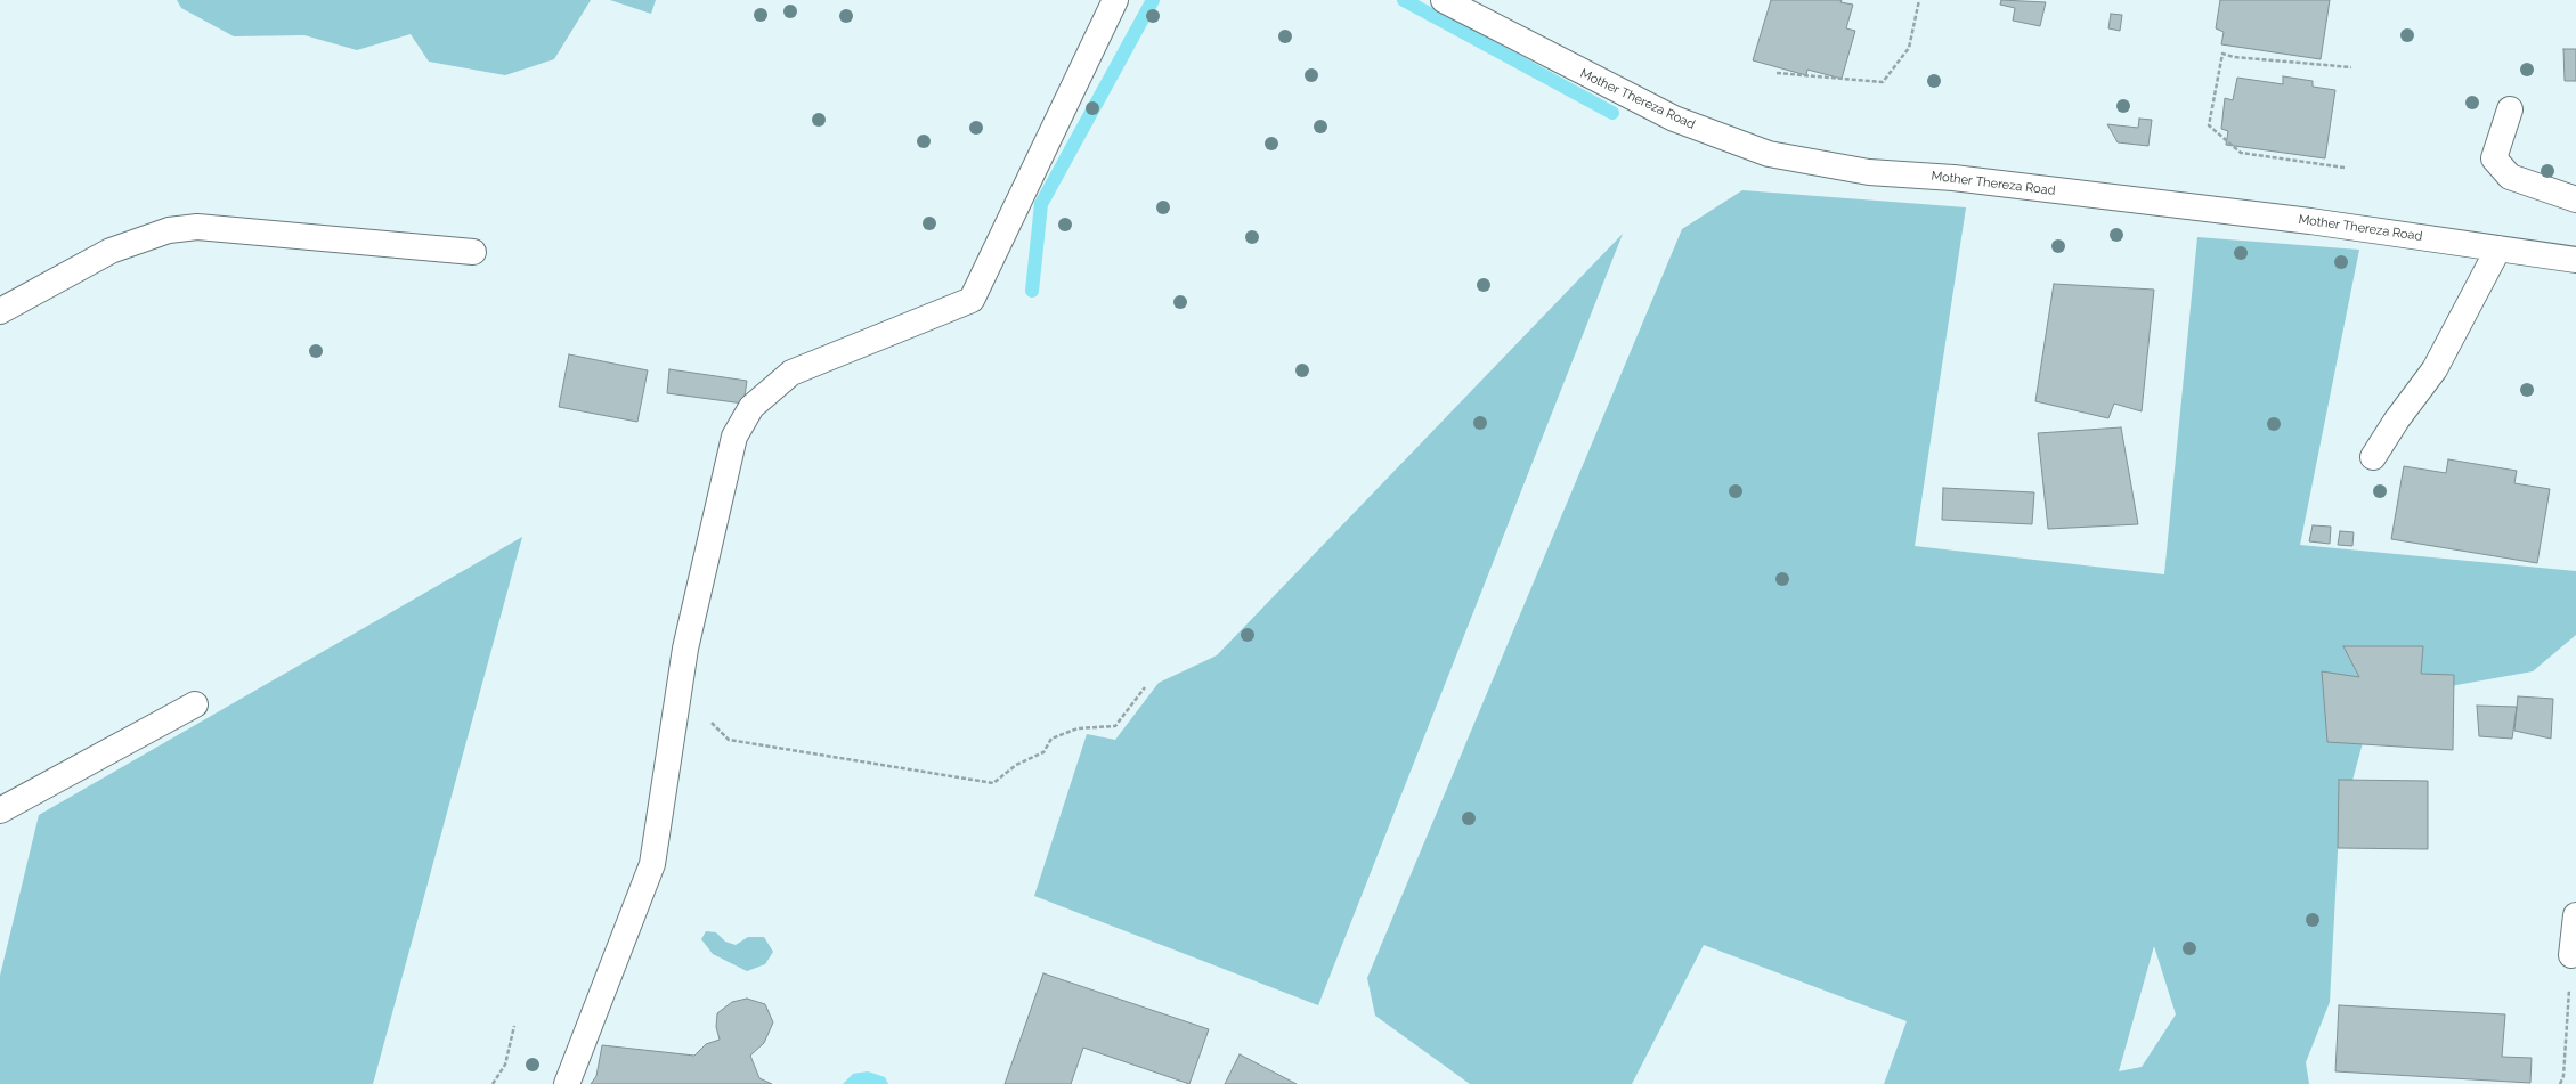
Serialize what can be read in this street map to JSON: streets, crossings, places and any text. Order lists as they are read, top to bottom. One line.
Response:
{"streets":{"street":["Mother Thereza Road"]}}
